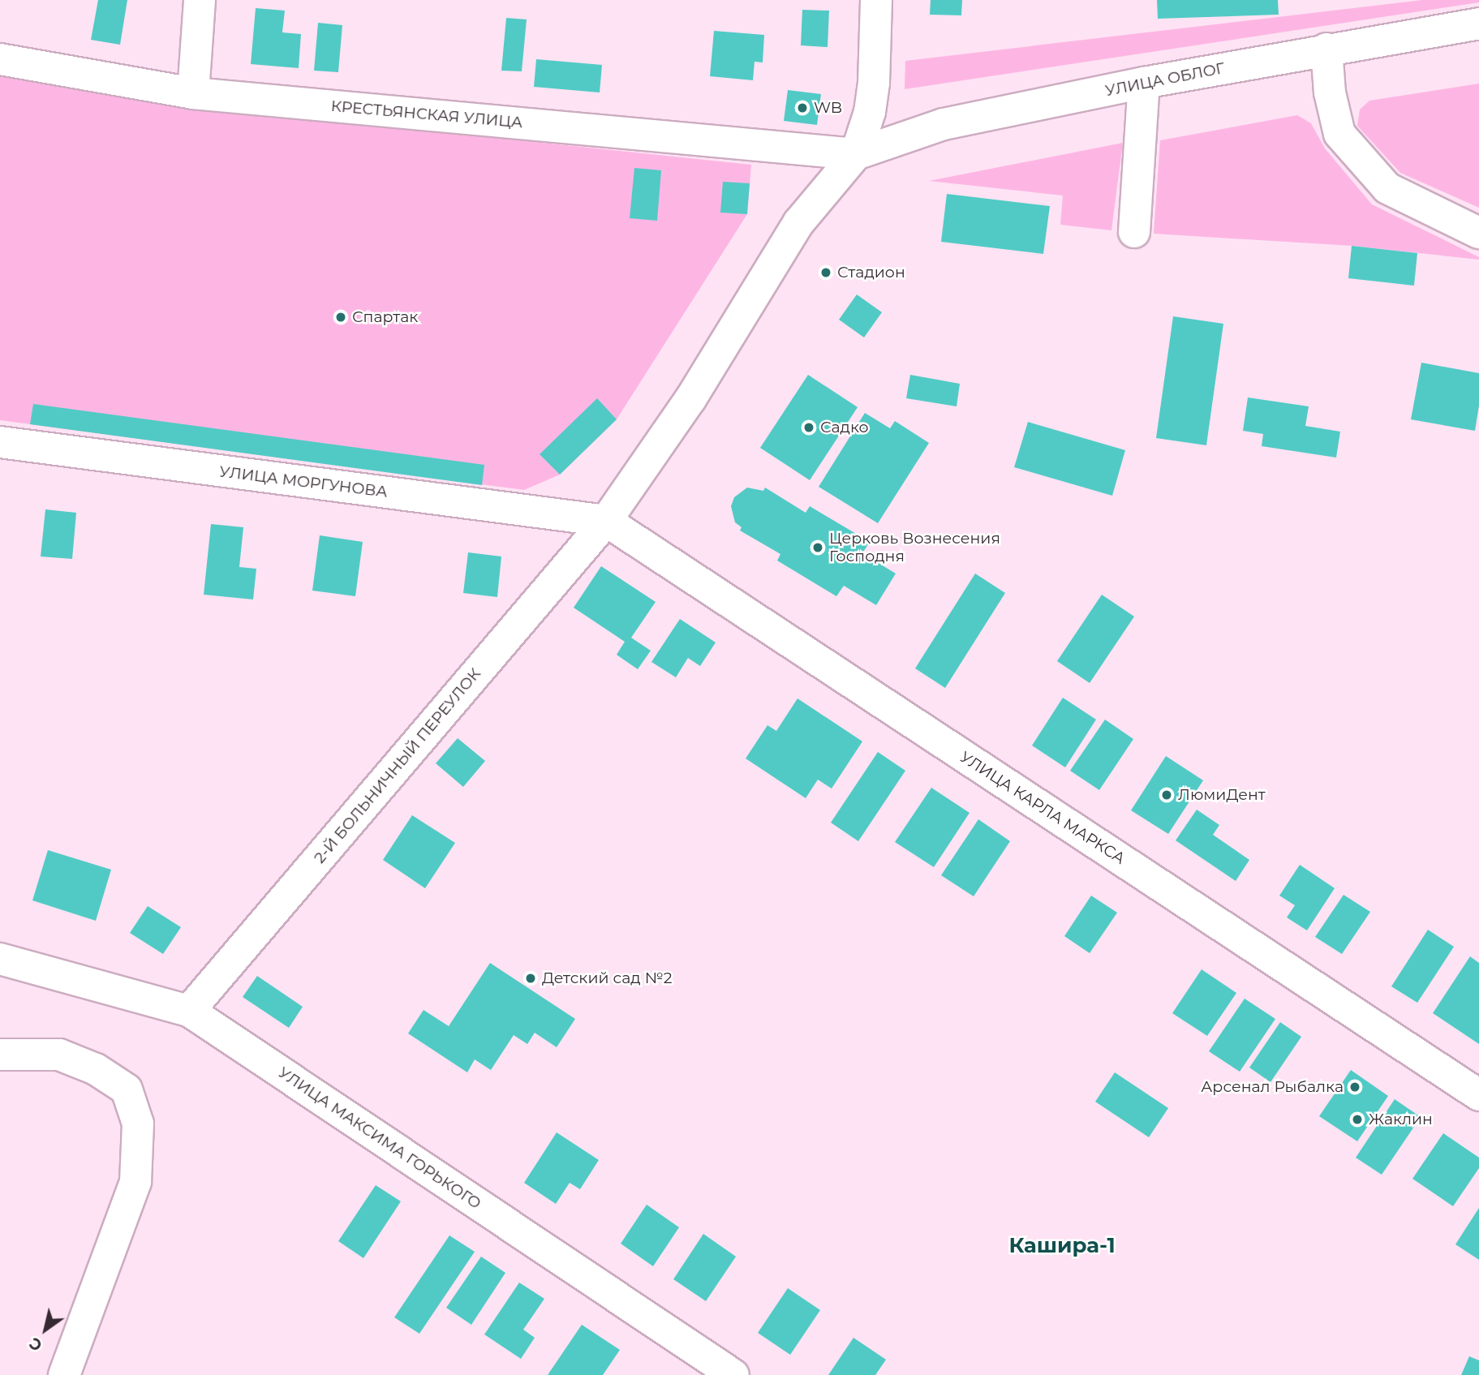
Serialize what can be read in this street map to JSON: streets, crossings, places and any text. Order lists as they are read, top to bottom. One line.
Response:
{"streets":{"street":["УЛИЦА ОБЛОГ","КРЕСТЬЯНСКАЯ УЛИЦА","УЛИЦА МОРГУНОВА","2-Й БОЛЬНИЧНЫЙ ПЕРЕУЛОК","УЛИЦА КАРЛА МАРКСА","УЛИЦА МАКСИМА ГОРЬКОГО"]},"crossings":[["УЛИЦА ОБЛОГ","КРЕСТЬЯНСКАЯ УЛИЦА"],["УЛИЦА ОБЛОГ","2-Й БОЛЬНИЧНЫЙ ПЕРЕУЛОК"],["КРЕСТЬЯНСКАЯ УЛИЦА","2-Й БОЛЬНИЧНЫЙ ПЕРЕУЛОК"],["УЛИЦА МОРГУНОВА","2-Й БОЛЬНИЧНЫЙ ПЕРЕУЛОК"],["УЛИЦА МОРГУНОВА","УЛИЦА КАРЛА МАРКСА"],["2-Й БОЛЬНИЧНЫЙ ПЕРЕУЛОК","УЛИЦА КАРЛА МАРКСА"],["2-Й БОЛЬНИЧНЫЙ ПЕРЕУЛОК","УЛИЦА МАКСИМА ГОРЬКОГО"]],"districts":["Кашира-1"],"places":["WB","Стадион","Спартак","Садко","Церковь Вознесения Господня","ЛюмиДент","Детский сад №2","Арсенал Рыбалка","Жаклин"],"north":"bottom left"}
